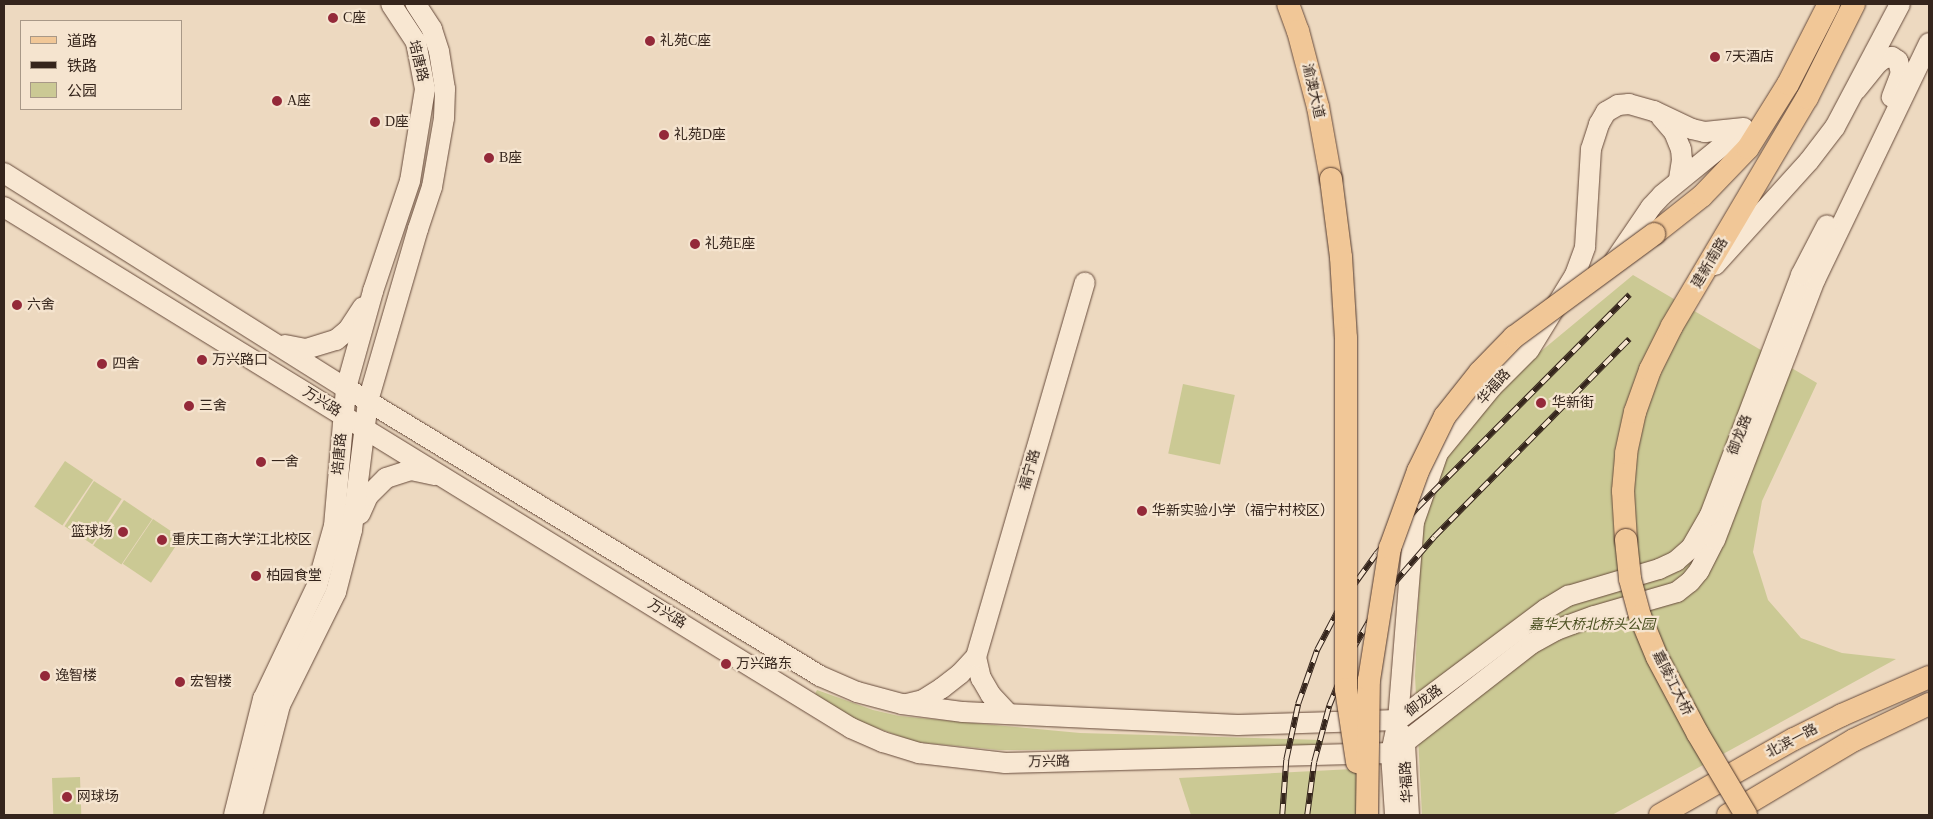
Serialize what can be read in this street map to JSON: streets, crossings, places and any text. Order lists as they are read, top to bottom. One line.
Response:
{"streets":{"main road":["培唐路","渝澳大道","建新南路","华福路","万兴路","御龙路","福宁路","嘉陵江大桥","北滨一路"]},"crossings":[["培唐路","万兴路"],["建新南路","嘉陵江大桥"],["华福路","万兴路"],["华福路","御龙路"],["万兴路","御龙路"]],"parks":["嘉华大桥北桥头公园"],"places":["C座","礼苑C座","7天酒店","A座","D座","礼苑D座","B座","礼苑E座","六舍","万兴路口","四舍","华新街","三舍","一舍","华新实验小学（福宁村校区）","篮球场","重庆工商大学江北校区","柏园食堂","万兴路东","逸智楼","宏智楼","网球场"],"legend":["道路","铁路","公园"]}
